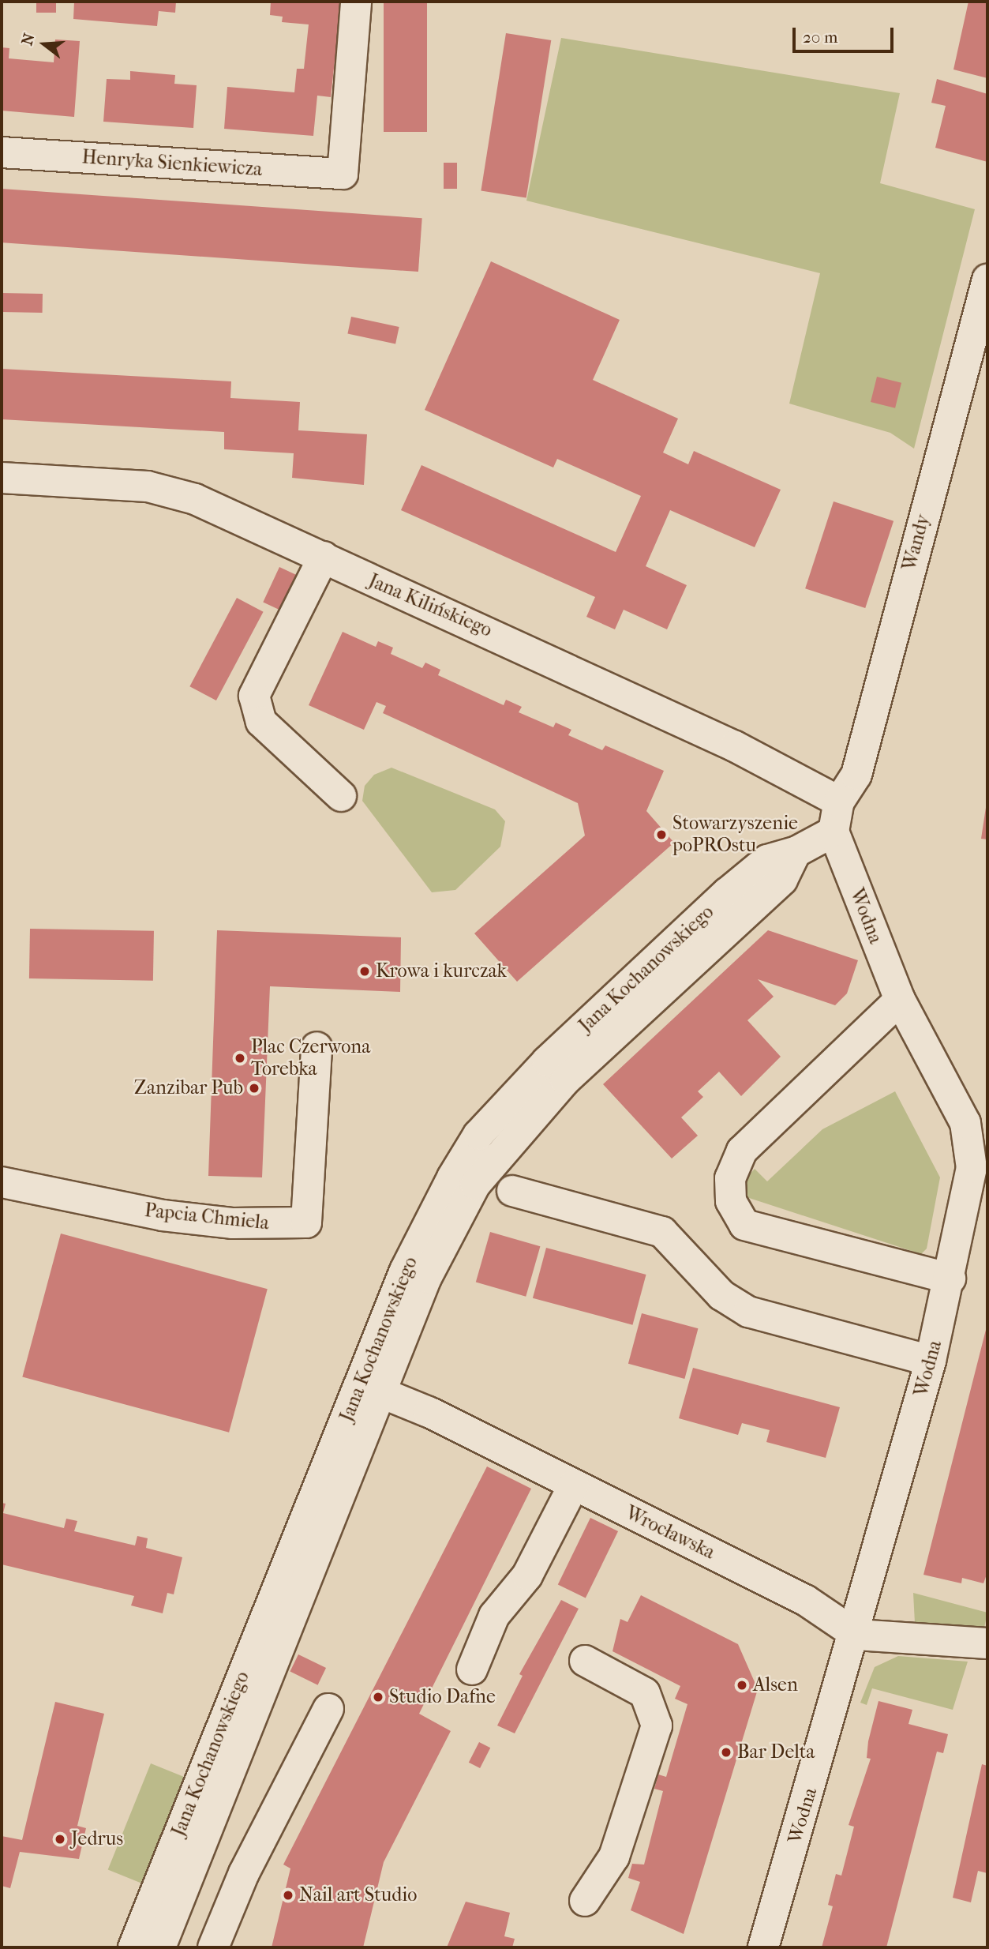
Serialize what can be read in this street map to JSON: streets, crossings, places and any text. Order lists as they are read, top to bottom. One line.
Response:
{"streets":{"street":["Henryka Sienkiewicza","Wandy","Jana Kilińskiego","Wodna","Jana Kochanowskiego","Papcia Chmiela","Wrocławska"]},"crossings":[["Wandy","Jana Kilińskiego"],["Wodna","Jana Kochanowskiego"],["Wodna","Wrocławska"],["Jana Kochanowskiego","Wrocławska"]],"places":["Stowarzyszenie poPROstu","Krowa i kurczak","Plac Czerwona Torebka","Zanzibar Pub","Alsen","Studio Dafne","Bar Delta","Jedrus","Nail art Studio"],"scale_bar":"20 m","north":"left"}
